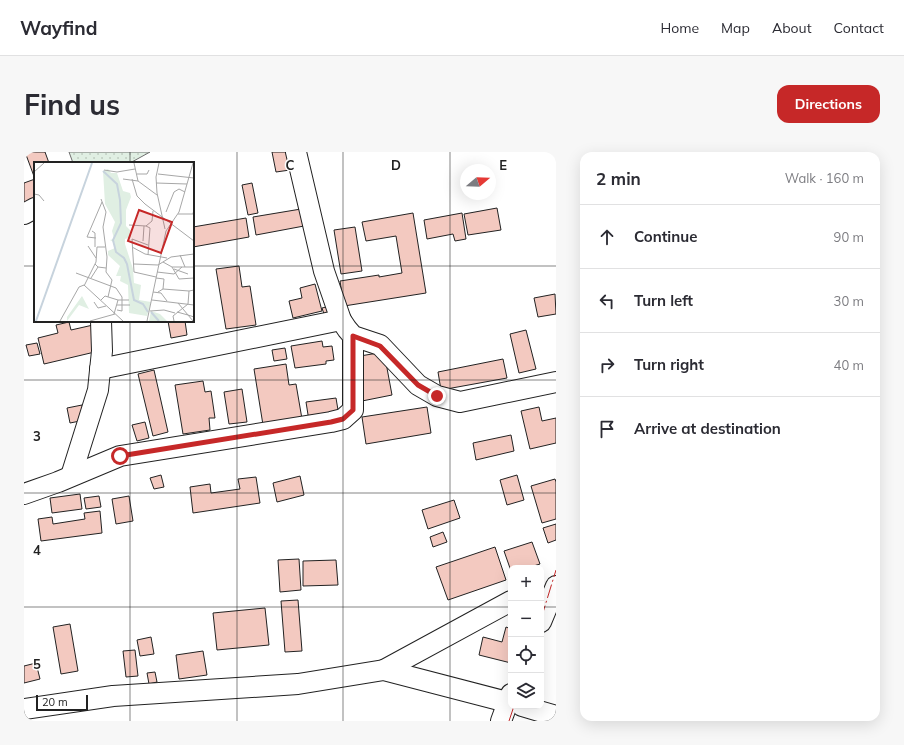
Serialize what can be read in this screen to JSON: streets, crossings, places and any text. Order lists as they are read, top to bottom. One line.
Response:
{"scale_bar":"20 m","north":"right","page":{"header":"Wayfind","nav":["Home","Map","About","Contact"],"buttons":"Directions","title":"Find us","heading":["2 min","Walk · 160 m"],"list":[["Continue","90 m"],["Turn left","30 m"],["Turn right","40 m"],"Arrive at destination"],"map_buttons":["+","−"],"scale":"20 m"},"grid":{"columns":["C","D","E"],"rows":["3","4","5"]}}
